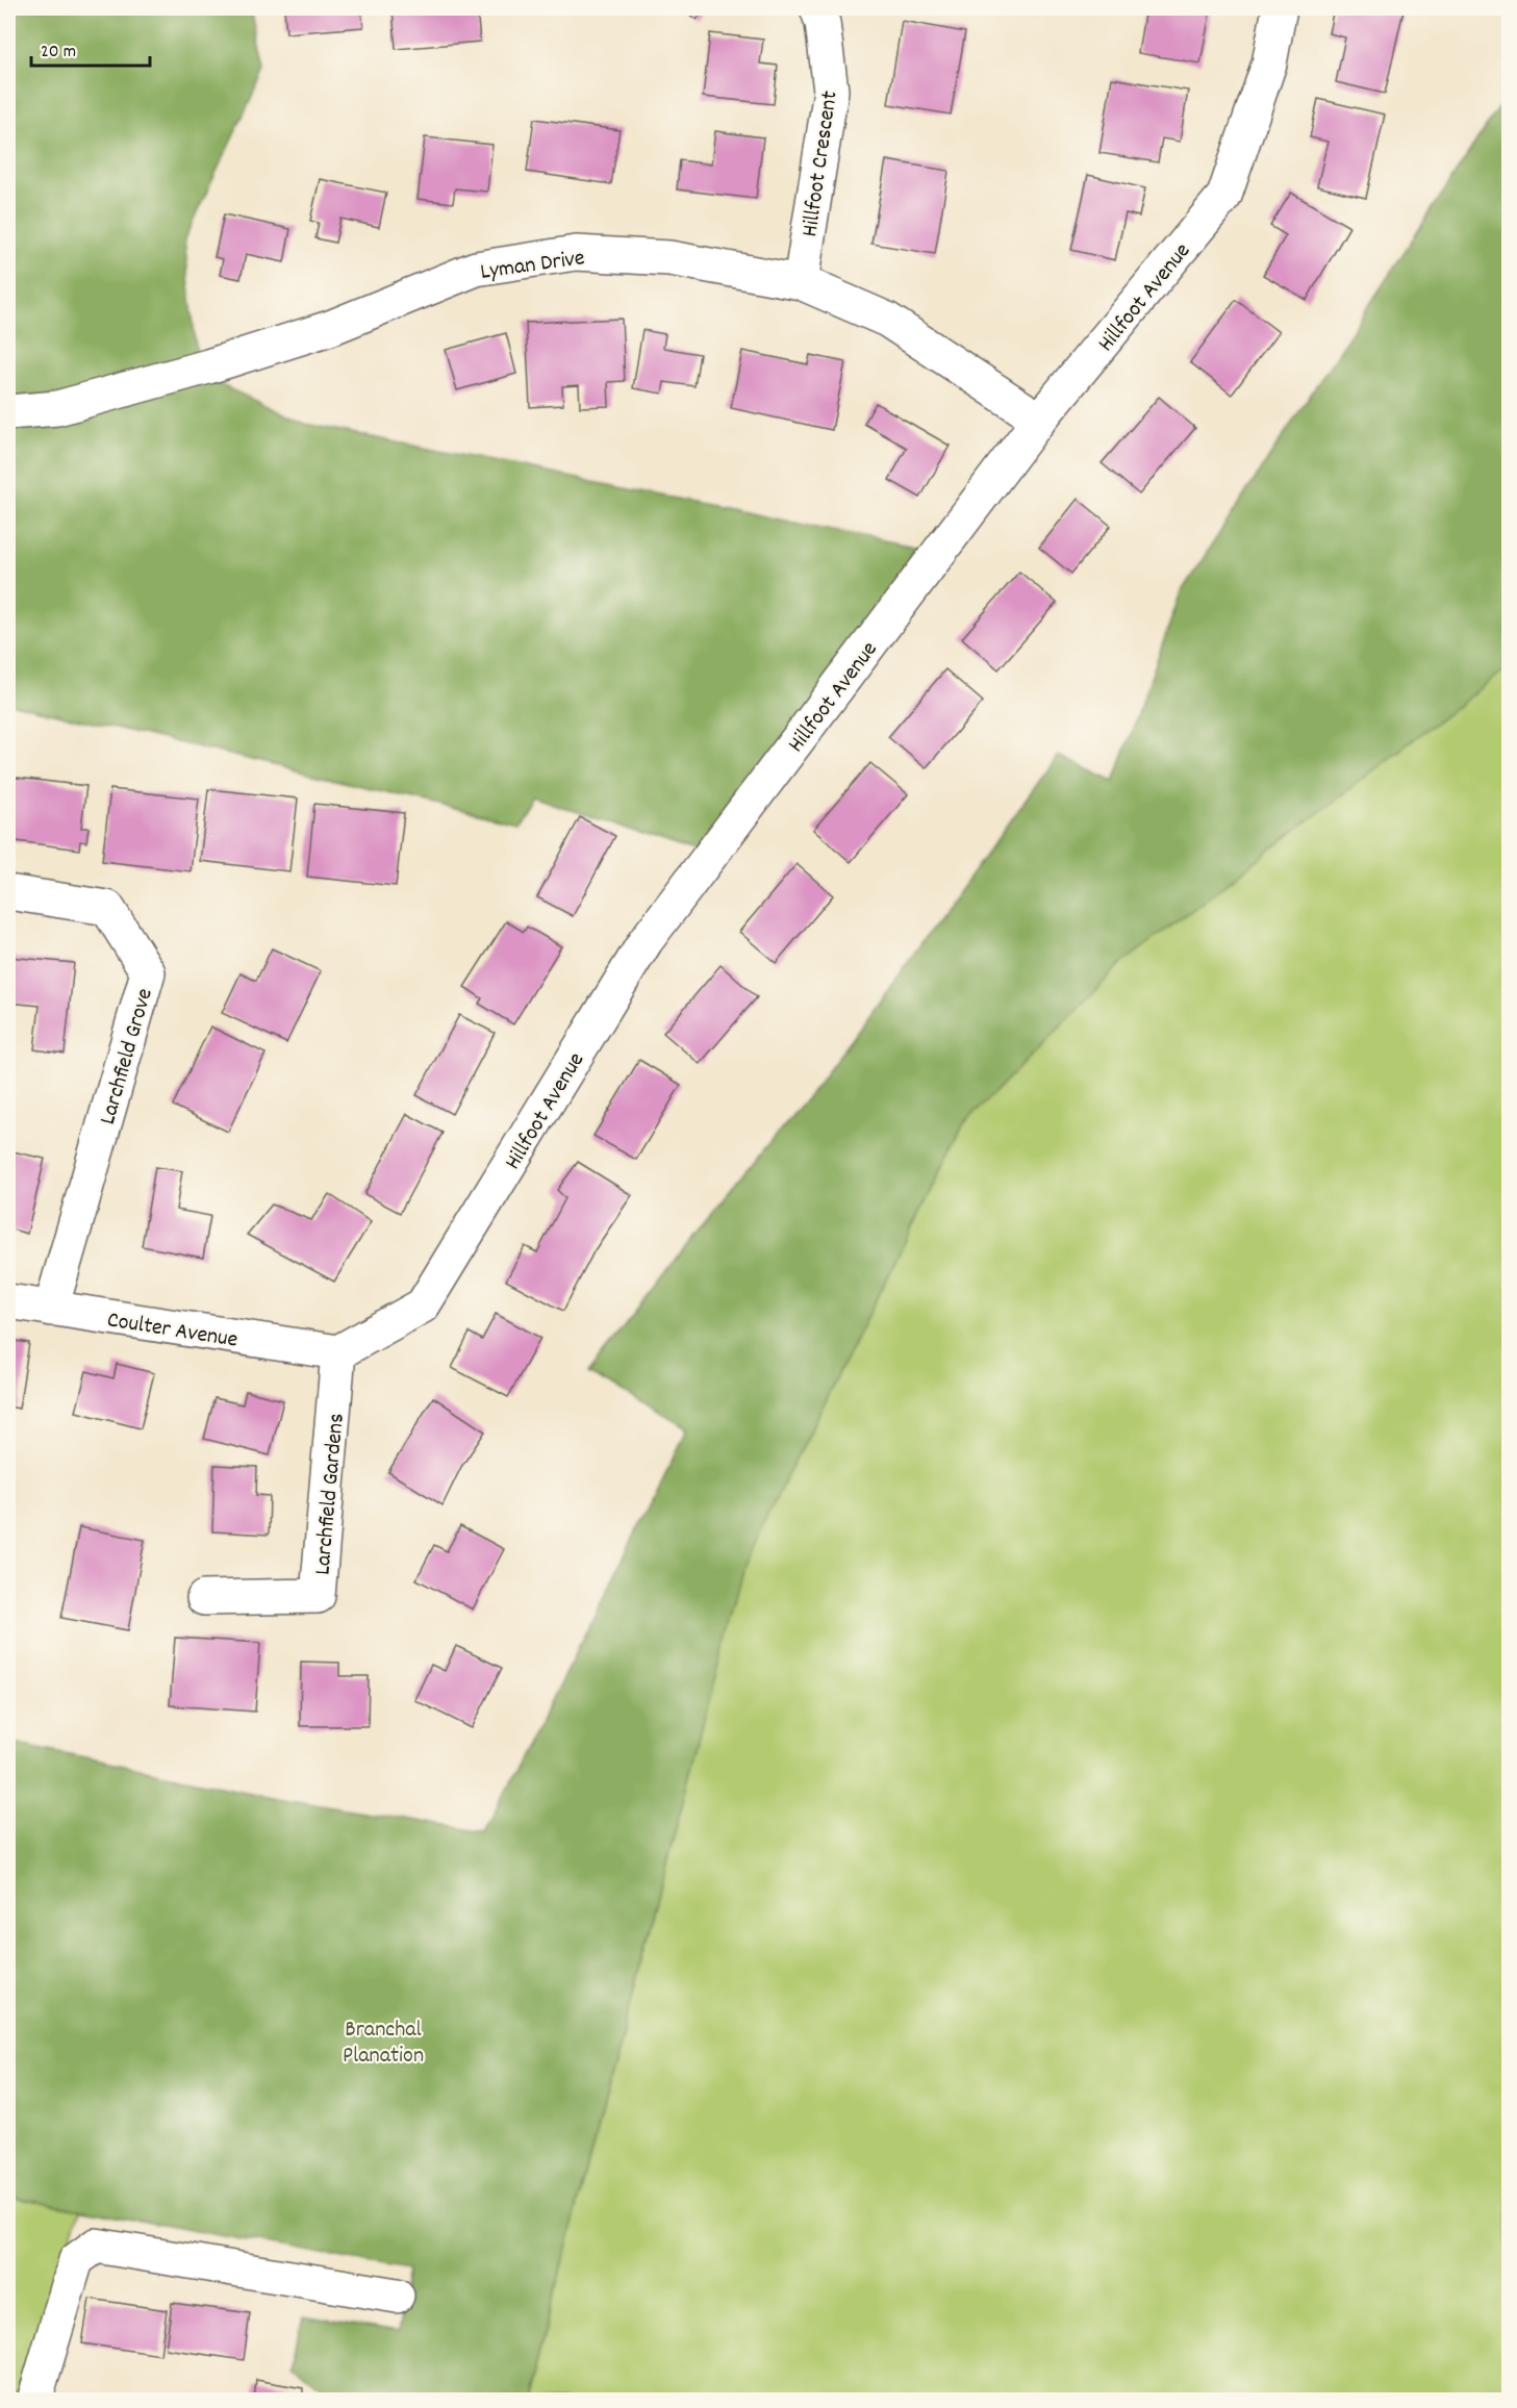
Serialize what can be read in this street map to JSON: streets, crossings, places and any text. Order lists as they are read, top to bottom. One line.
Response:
{"streets":{"street":["Hillfoot Crescent","Lyman Drive","Hillfoot Avenue","Larchfield Grove","Coulter Avenue","Larchfield Gardens"]},"crossings":[["Hillfoot Crescent","Lyman Drive"],["Lyman Drive","Hillfoot Avenue"],["Hillfoot Avenue","Coulter Avenue"],["Hillfoot Avenue","Larchfield Gardens"],["Larchfield Grove","Coulter Avenue"],["Coulter Avenue","Larchfield Gardens"]],"parks":["Branchal Planation"],"scale_bar":"20 m"}
